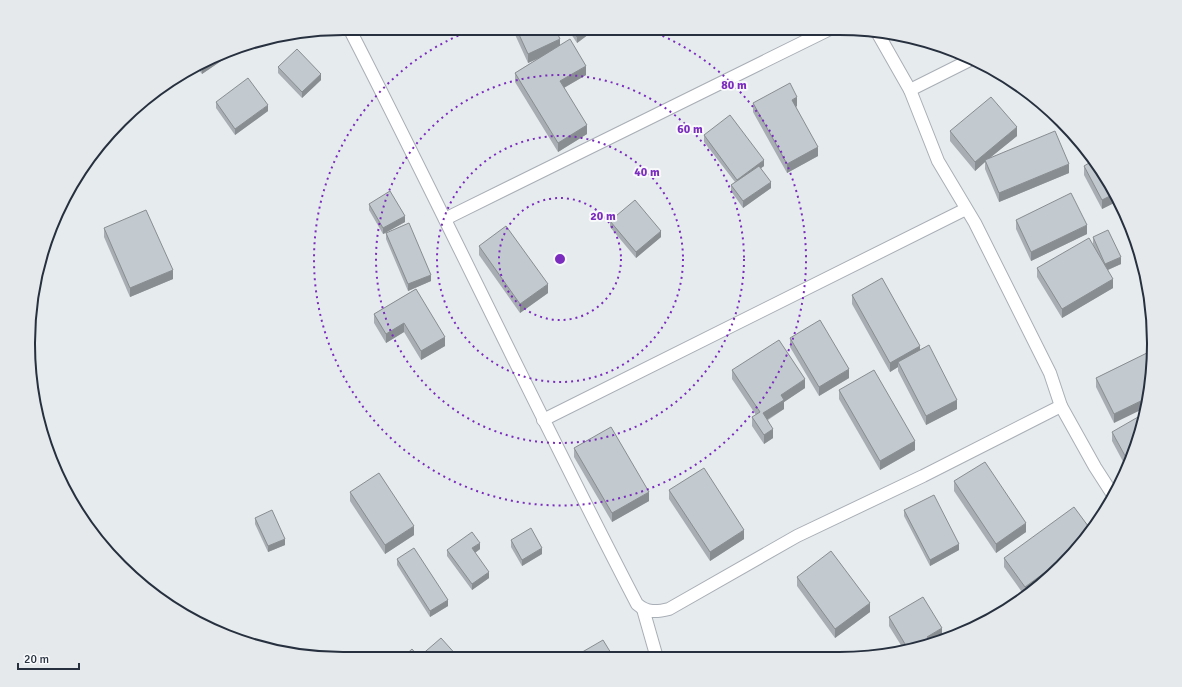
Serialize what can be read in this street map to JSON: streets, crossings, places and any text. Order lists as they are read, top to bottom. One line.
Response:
{"scale_bar":"20 m","rings":["80 m","60 m","40 m","20 m"]}
